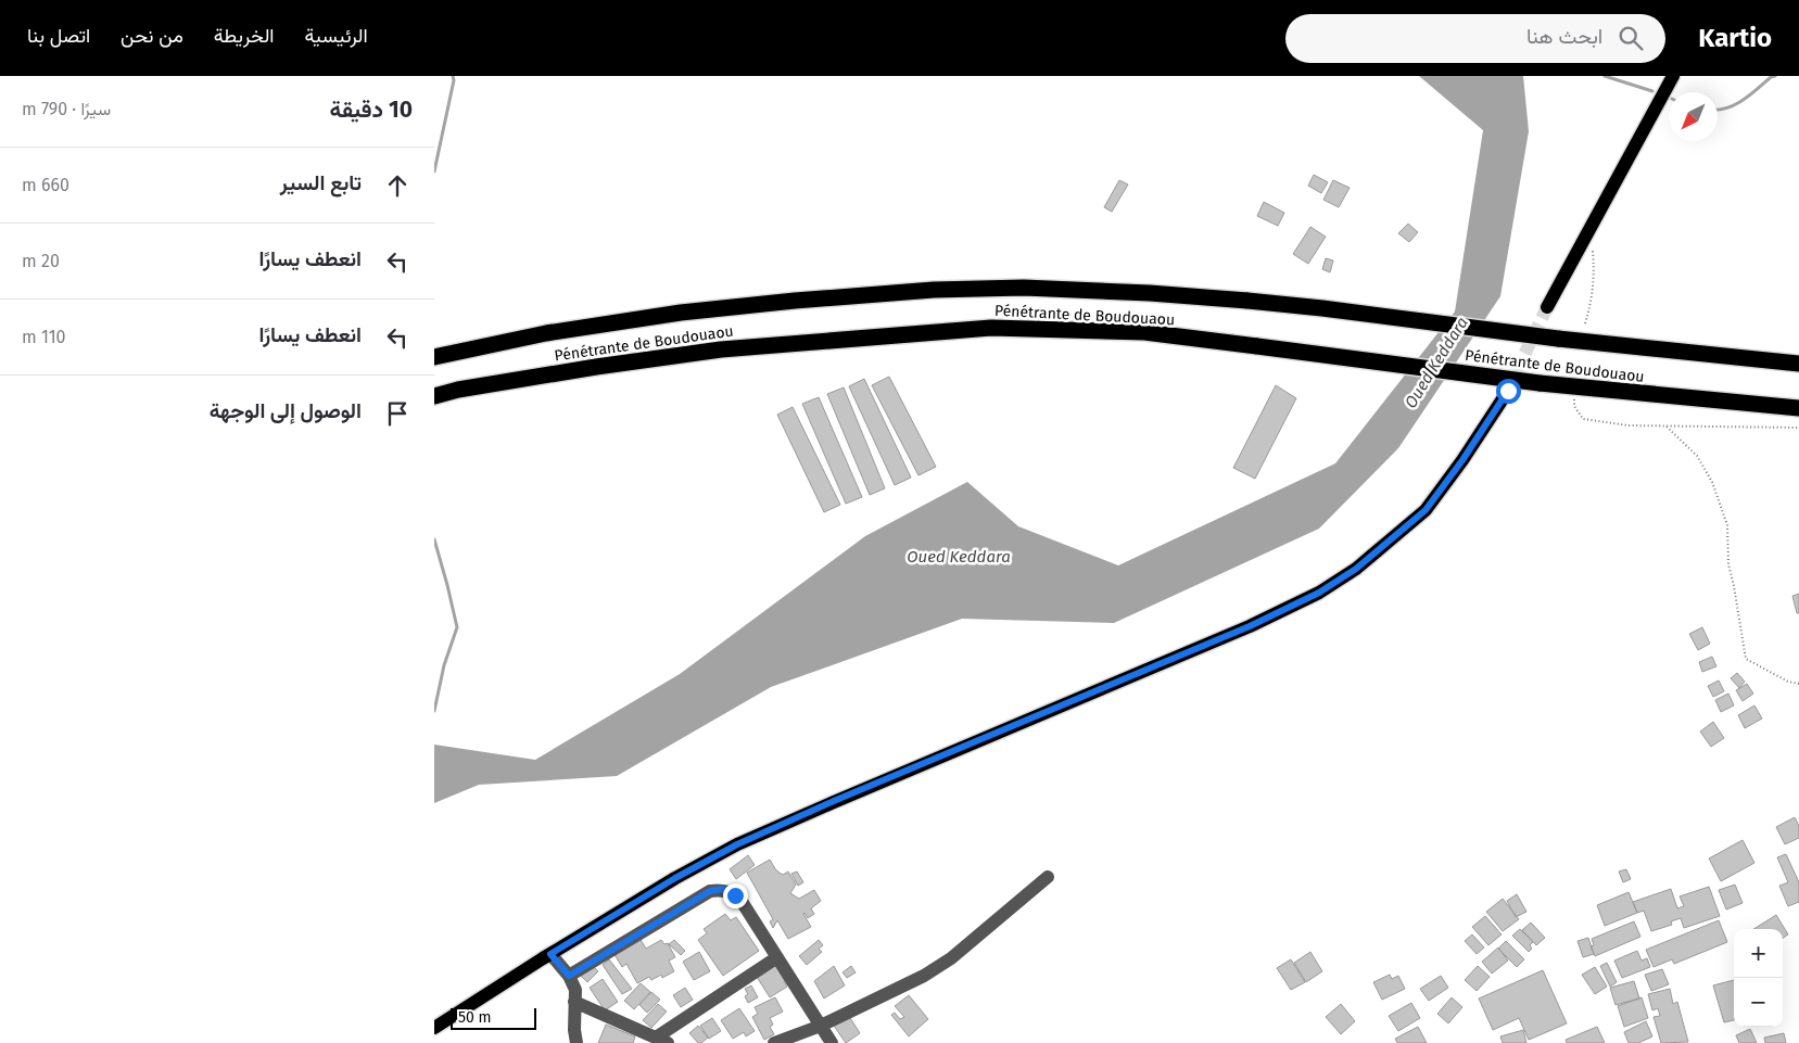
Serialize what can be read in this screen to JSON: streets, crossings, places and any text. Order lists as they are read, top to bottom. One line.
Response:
{"streets":{"highway":["Pénétrante de Boudouaou"]},"water":["Oued Keddara"],"scale_bar":"50 m","north":"bottom left","page":{"header":"Kartio","search":"ابحث هنا","nav":["الرئيسية","الخريطة","من نحن","اتصل بنا"],"heading":["10 دقيقة","سيرًا · 790 m"],"list":[["تابع السير","660 m"],["انعطف يسارًا","20 m"],["انعطف يسارًا","110 m"],"الوصول إلى الوجهة"],"map_buttons":["+","−"],"scale":"50 m"}}
